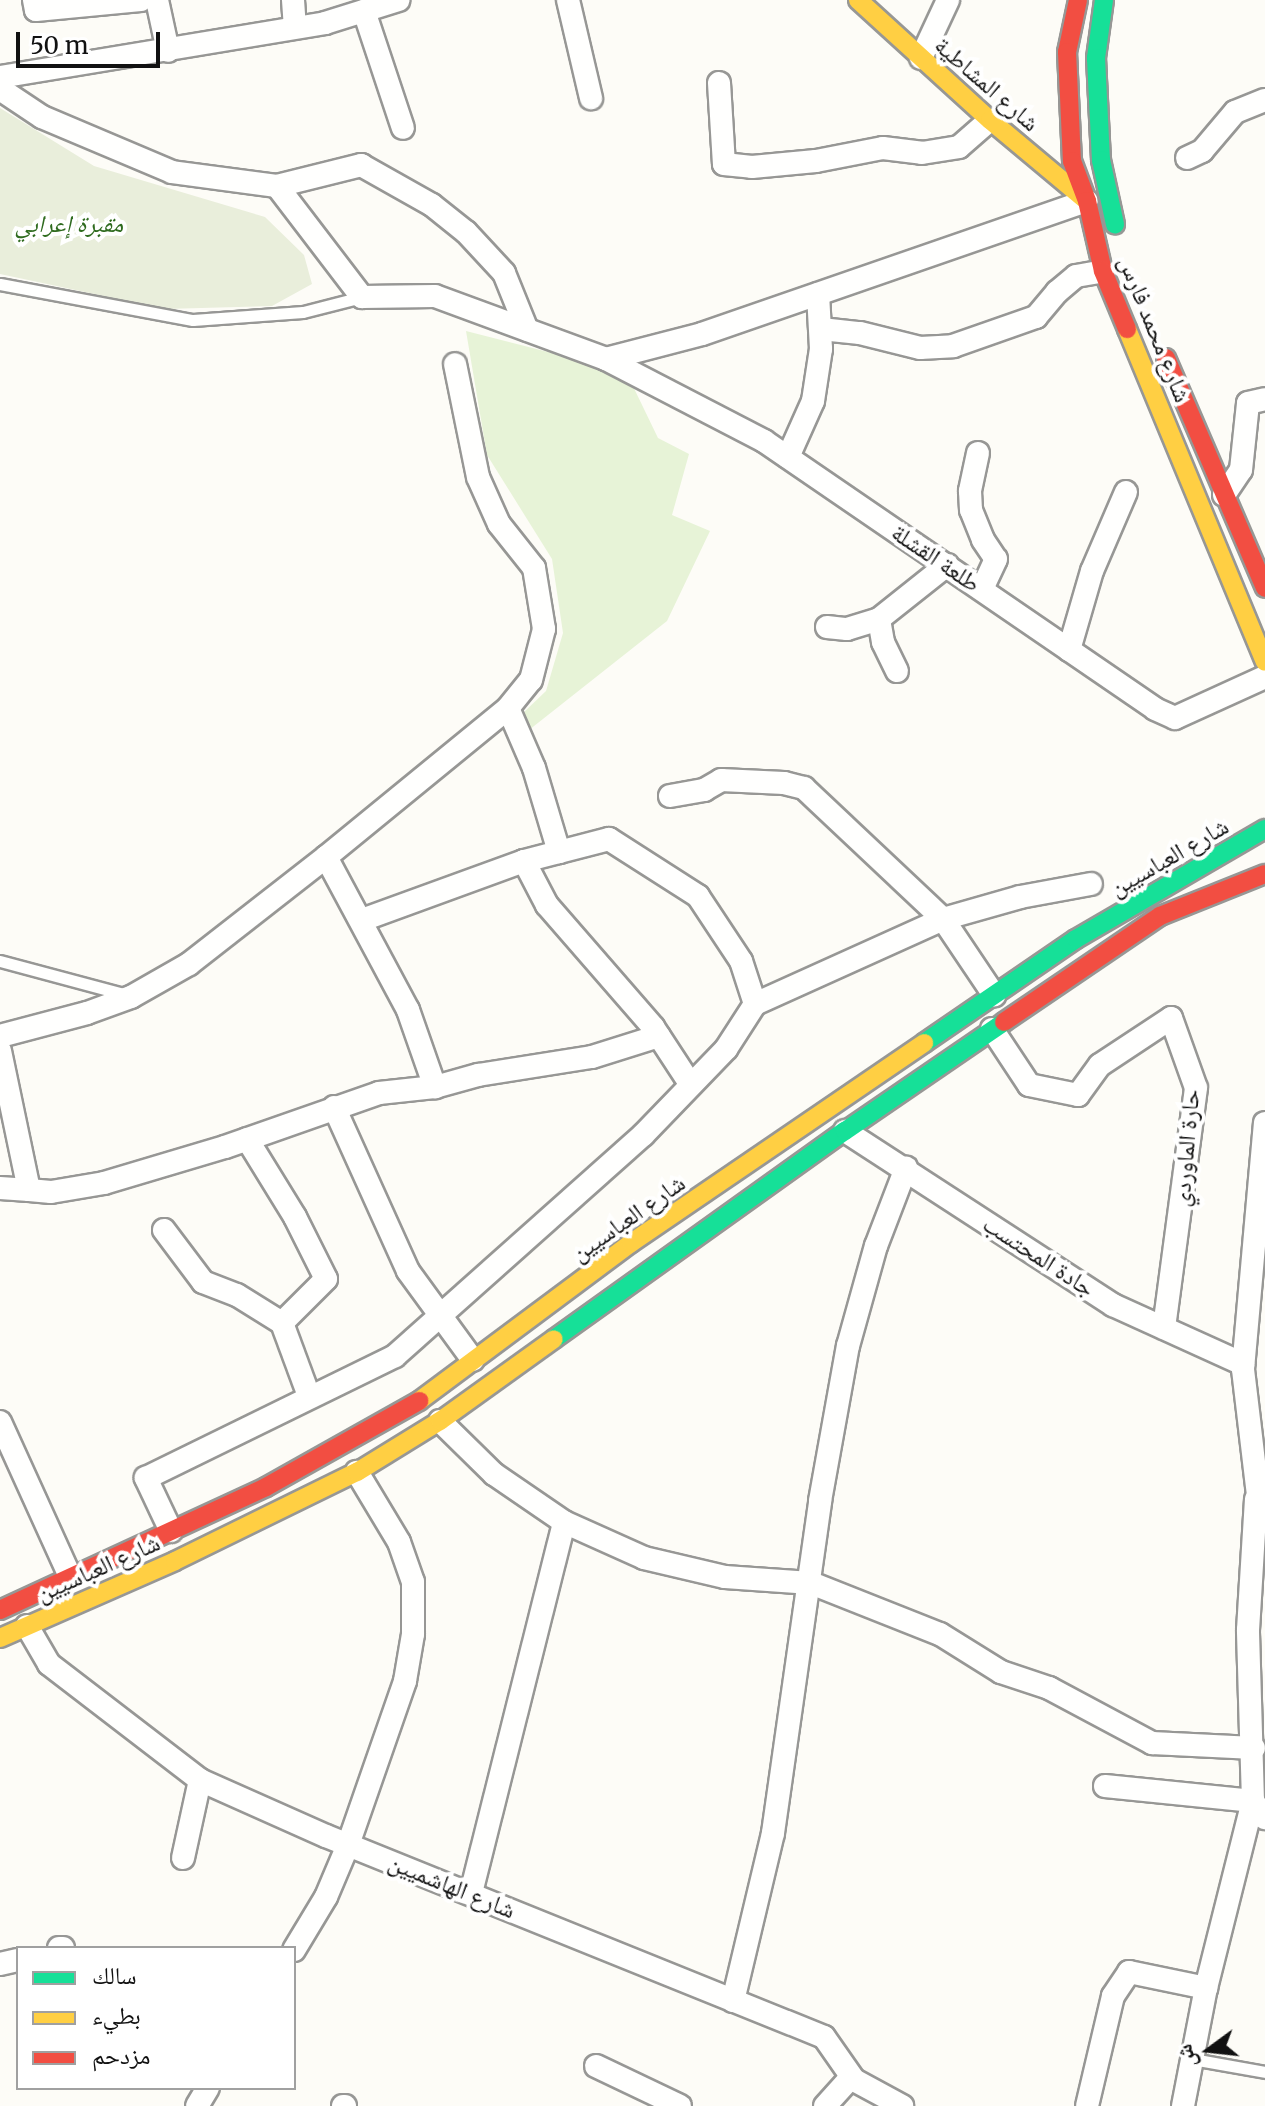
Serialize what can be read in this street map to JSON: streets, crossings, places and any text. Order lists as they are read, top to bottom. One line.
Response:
{"streets":{"main road":["شارع المشاطية","شارع محمد فارس","شارع العباسيين"],"street":["طلعة القشلة","حارة الماوردي","جادة المحتسب","شارع الهاشميين"]},"crossings":[["شارع المشاطية","شارع محمد فارس"],["شارع العباسيين","حارة الماوردي"],["شارع العباسيين","جادة المحتسب"],["شارع العباسيين","شارع الهاشميين"],["حارة الماوردي","جادة المحتسب"]],"parks":["مقبرة إعرابي"],"legend":["سالك","بطيء","مزدحم"],"scale_bar":"50 m","north":"left"}
